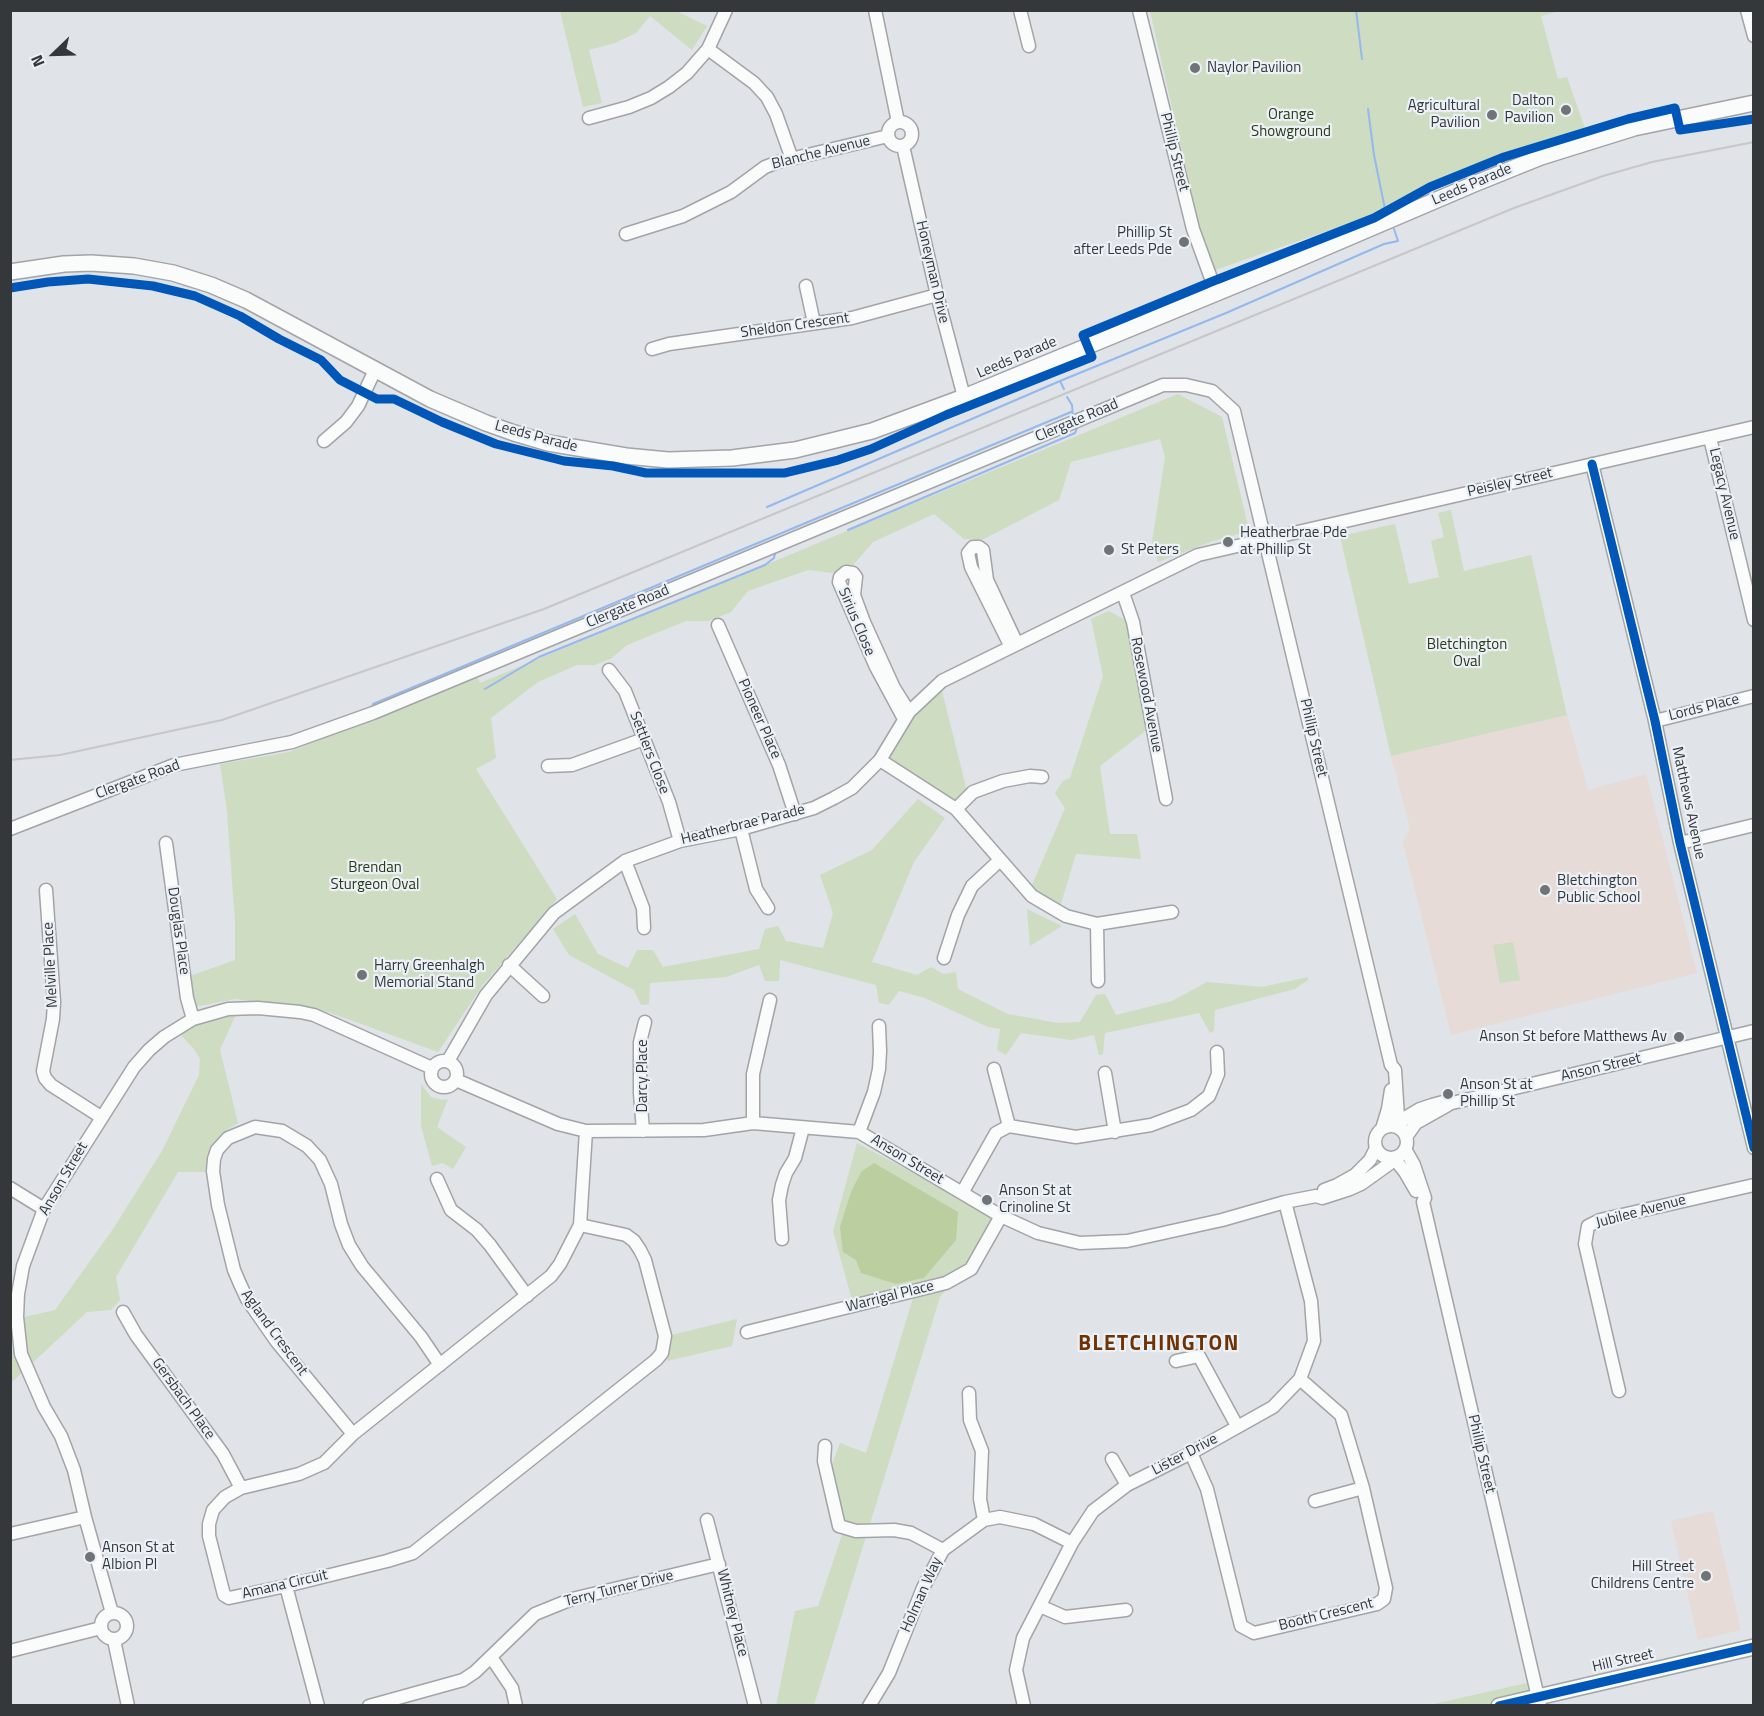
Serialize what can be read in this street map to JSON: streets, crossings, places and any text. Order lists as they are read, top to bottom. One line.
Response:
{"streets":{"main road":["Leeds Parade","Hill Street"],"street":["Phillip Street","Blanche Avenue","Honeyman Drive","Sheldon Crescent","Clergate Road","Peisley Street","Legacy Avenue","Sirius Close","Rosewood Avenue","Lords Place","Pioneer Place","Settlers Close","Matthews Avenue","Heatherbrae Parade","Douglas Place","Melville Place","Anson Street","Darcy Place","Jubilee Avenue","Warrigal Place","Agland Crescent","Gersbach Place","Lister Drive","Amana Circuit","Terry Turner Drive","Holman Way","Whitney Place","Booth Crescent"]},"crossings":[["Phillip Street","Leeds Parade"],["Phillip Street","Clergate Road"],["Phillip Street","Peisley Street"],["Phillip Street","Heatherbrae Parade"],["Phillip Street","Anson Street"],["Phillip Street","Hill Street"],["Blanche Avenue","Honeyman Drive"],["Leeds Parade","Honeyman Drive"],["Honeyman Drive","Sheldon Crescent"],["Peisley Street","Legacy Avenue"],["Peisley Street","Matthews Avenue"],["Peisley Street","Heatherbrae Parade"],["Sirius Close","Heatherbrae Parade"],["Rosewood Avenue","Heatherbrae Parade"],["Lords Place","Matthews Avenue"],["Pioneer Place","Heatherbrae Parade"],["Settlers Close","Heatherbrae Parade"],["Matthews Avenue","Anson Street"],["Heatherbrae Parade","Anson Street"],["Douglas Place","Anson Street"],["Melville Place","Anson Street"],["Anson Street","Darcy Place"],["Anson Street","Warrigal Place"],["Anson Street","Lister Drive"],["Anson Street","Amana Circuit"],["Agland Crescent","Amana Circuit"],["Gersbach Place","Amana Circuit"],["Lister Drive","Booth Crescent"],["Terry Turner Drive","Whitney Place"]],"districts":["BLETCHINGTON"],"parks":["Orange Showground","Bletchington Oval","Brendan Sturgeon Oval"],"places":["Naylor Pavilion","Dalton Pavilion","Agricultural Pavilion","Phillip St after Leeds Pde","Heatherbrae Pde at Phillip St","St Peters","Bletchington Public School","Harry Greenhalgh Memorial Stand","Anson St before Matthews Av","Anson St at Phillip St","Anson St at Crinoline St","Anson St at Albion Pl","Hill Street Childrens Centre"],"north":"bottom left"}
